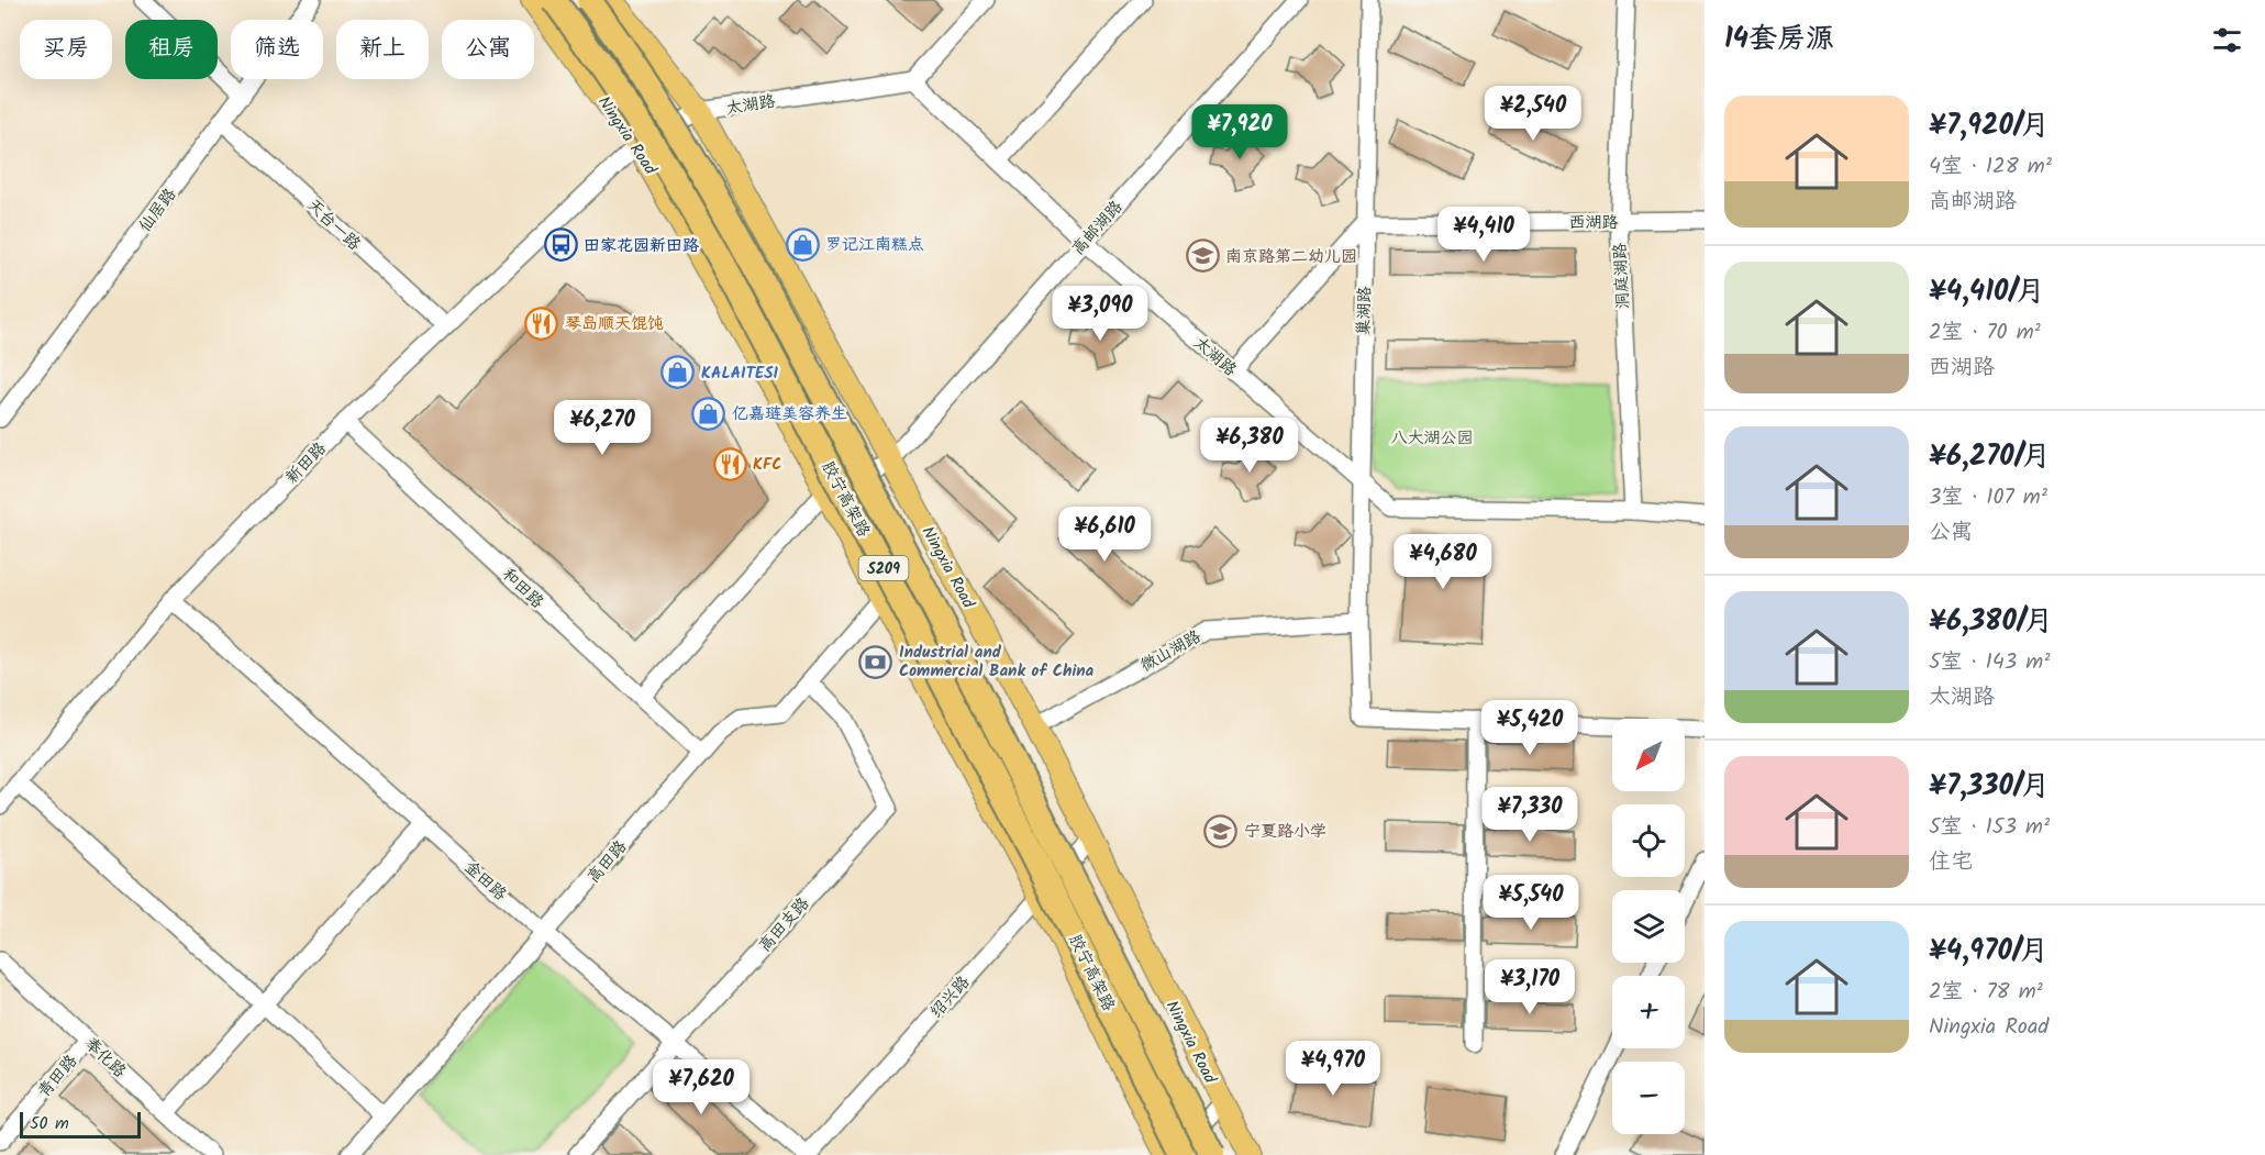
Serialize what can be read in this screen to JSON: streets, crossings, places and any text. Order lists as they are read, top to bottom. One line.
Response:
{"streets":{"highway":["胶宁高架路","S209"],"main road":["Ningxia Road"],"street":["太湖路","仙居路","西湖路","天台一路","高邮湖路","洞庭湖路","巢湖路","新田路","和田路","微山湖路","高田路","金田路","高田支路","绍兴路","奉化路","青田路"]},"crossings":[["太湖路","Ningxia Road"],["太湖路","高邮湖路"],["太湖路","洞庭湖路"],["太湖路","巢湖路"],["太湖路","新田路"],["Ningxia Road","高邮湖路"],["Ningxia Road","新田路"],["Ningxia Road","微山湖路"],["Ningxia Road","高田路"],["Ningxia Road","绍兴路"],["仙居路","天台一路"],["西湖路","洞庭湖路"],["西湖路","巢湖路"],["天台一路","新田路"],["巢湖路","微山湖路"],["新田路","和田路"],["新田路","金田路"],["和田路","高田路"],["高田路","金田路"],["高田路","高田支路"],["金田路","高田支路"],["金田路","绍兴路"],["奉化路","青田路"]],"parks":["八大湖公园"],"places":{"shop":["罗记江南糕点","KALAITESI","亿嘉琏美容养生"],"bus stop":["田家花园新田路"],"school or university":["南京路第二幼儿园","宁夏路小学"],"restaurant":["琴岛顺天馄饨","KFC"],"bank":["Industrial and Commercial Bank of China"]},"scale_bar":"50 m","north":"bottom left","page":{"heading":"14套房源","chip":["买房","租房","筛选","新上","公寓"],"list":[{"name":"¥7,920/月","note":"4室 · 128 m² · 高邮湖路"},{"name":"¥4,410/月","note":"2室 · 70 m² · 西湖路"},{"name":"¥6,270/月","note":"3室 · 107 m² · 公寓"},{"name":"¥6,380/月","note":"5室 · 143 m² · 太湖路"},{"name":"¥7,330/月","note":"5室 · 153 m² · 住宅"},{"name":"¥4,970/月","note":"2室 · 78 m² · Ningxia Road"}],"price":["¥2,540","¥7,920","¥4,410","¥3,090","¥6,270","¥6,380","¥6,610","¥4,680","¥5,420","¥7,330","¥5,540","¥3,170","¥4,970","¥7,620"],"map_buttons":["+","−"],"scale":"50 m"}}
